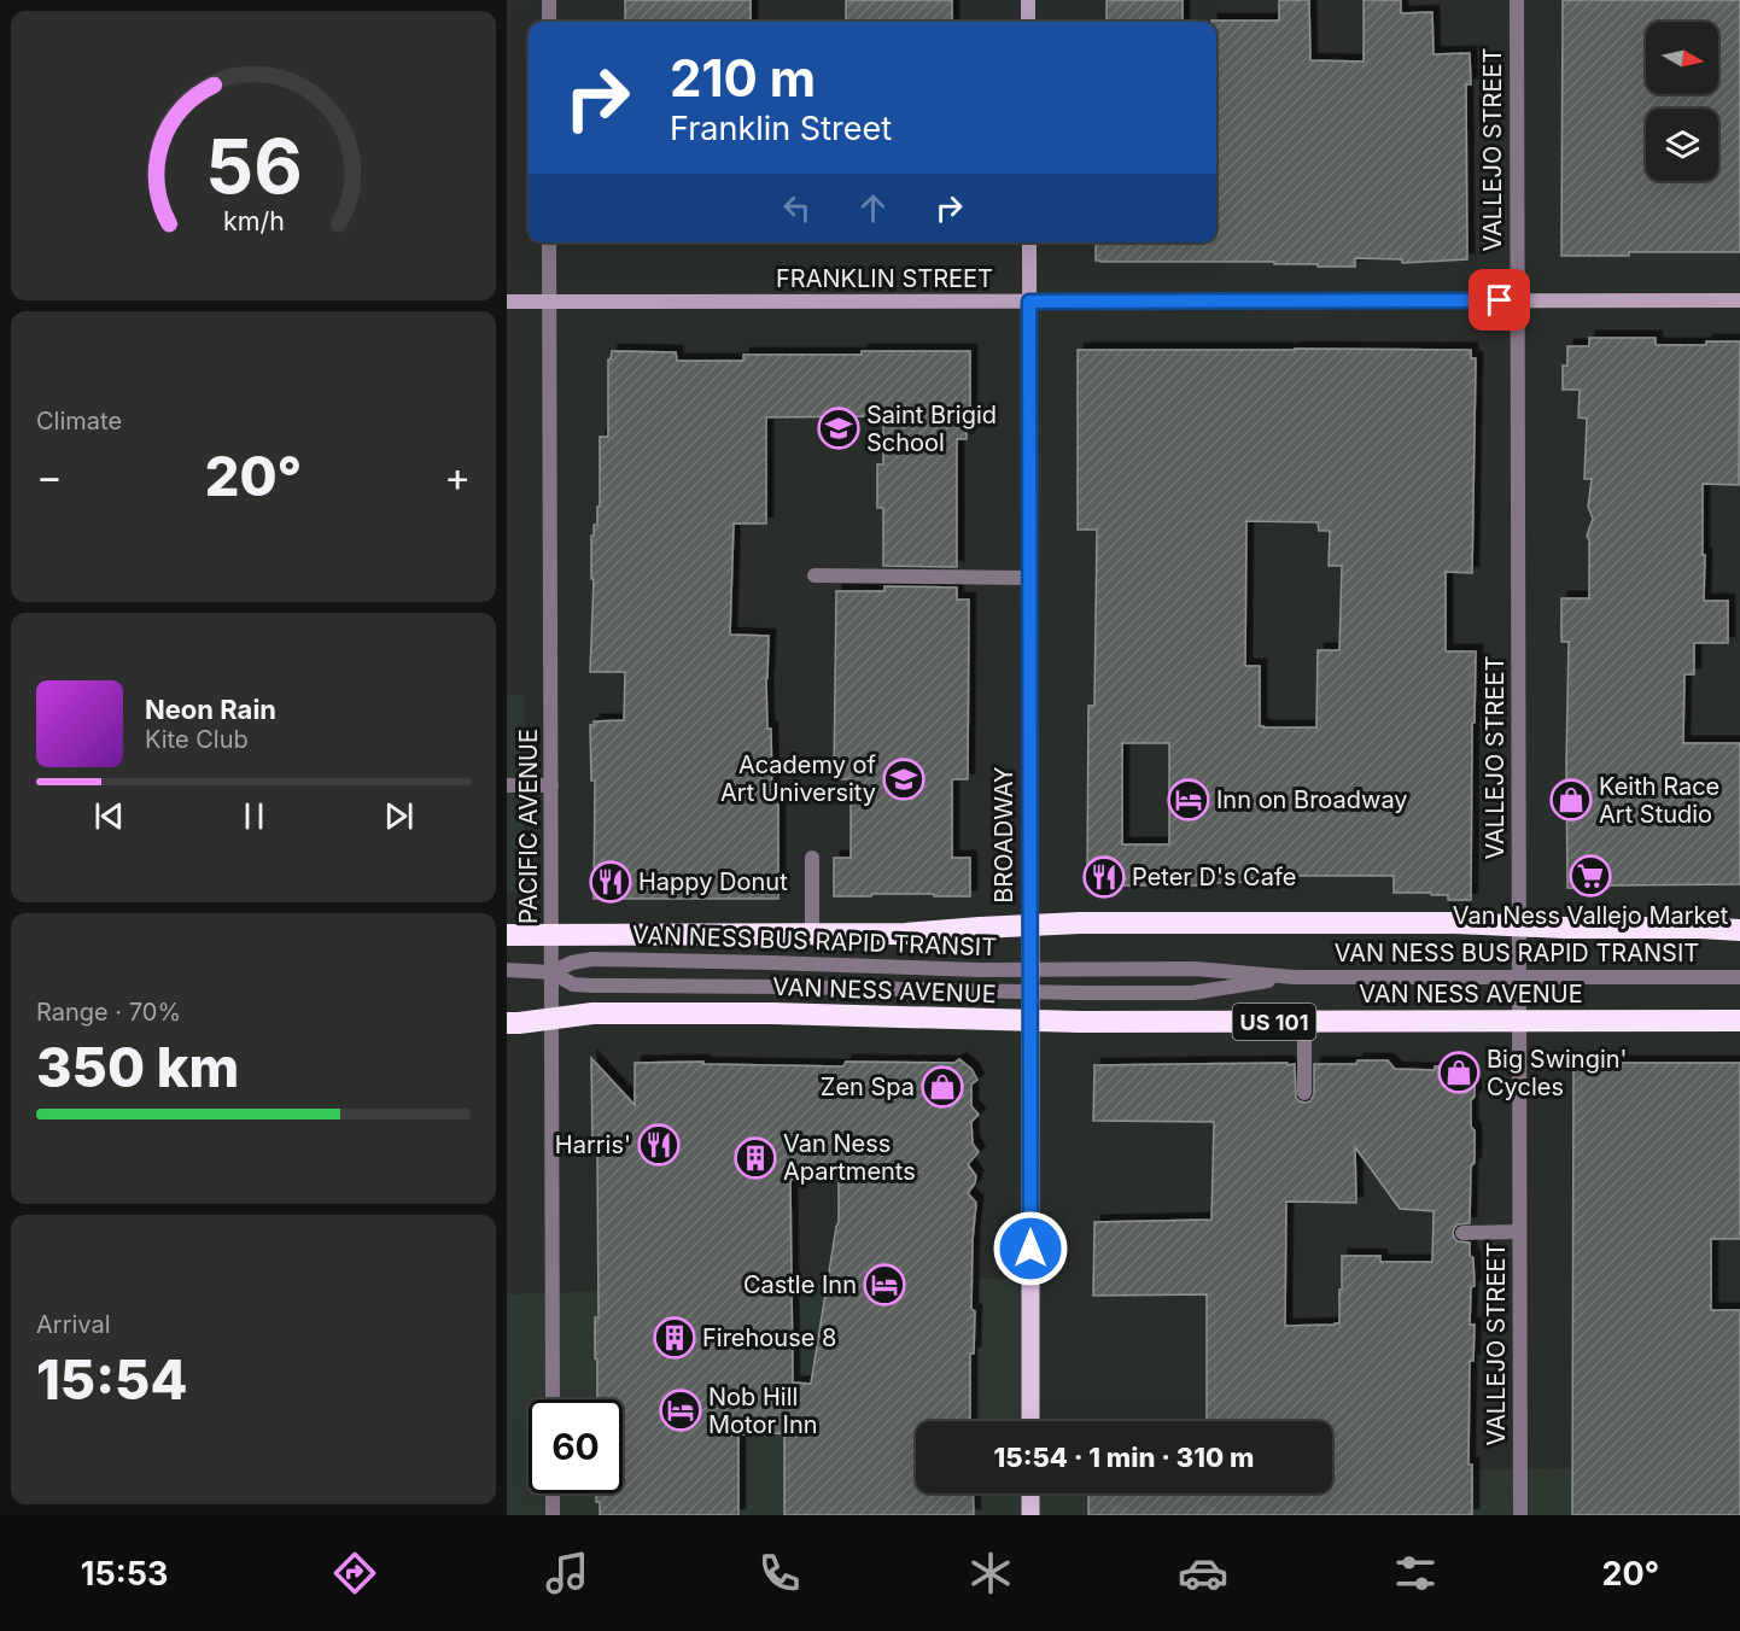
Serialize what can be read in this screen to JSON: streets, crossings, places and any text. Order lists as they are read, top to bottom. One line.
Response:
{"streets":{"highway":["VAN NESS AVENUE","US 101"],"main road":["FRANKLIN STREET","BROADWAY"],"street":["VALLEJO STREET","PACIFIC AVENUE","VAN NESS BUS RAPID TRANSIT"]},"crossings":[["VALLEJO STREET","FRANKLIN STREET"],["VALLEJO STREET","VAN NESS BUS RAPID TRANSIT"],["VALLEJO STREET","VAN NESS AVENUE"],["FRANKLIN STREET","PACIFIC AVENUE"],["FRANKLIN STREET","BROADWAY"],["PACIFIC AVENUE","VAN NESS BUS RAPID TRANSIT"],["PACIFIC AVENUE","VAN NESS AVENUE"],["BROADWAY","VAN NESS BUS RAPID TRANSIT"],["BROADWAY","VAN NESS AVENUE"]],"places":{"school or university":["Saint Brigid School","Academy of Art University"],"hotel":["Inn on Broadway","Castle Inn","Nob Hill Motor Inn"],"shop":["Keith Race Art Studio","Big Swingin' Cycles","Zen Spa"],"supermarket":["Van Ness Vallejo Market"],"restaurant":["Peter D's Cafe","Happy Donut","Harris'"],"building":["Van Ness Apartments","Firehouse 8"]},"north":"right","page":{"turn":["210 m","Franklin Street"],"tile":["Climate",["Range · 70%","350 km"],["Arrival","15:54"]],"heat":["−","20°","+"],"song":["Neon Rain","Kite Club"],"limit":"60","trip":"15:54 · 1 min · 310 m","tabs":["15:53","20°"],"gauge":["56","km/h"]}}
